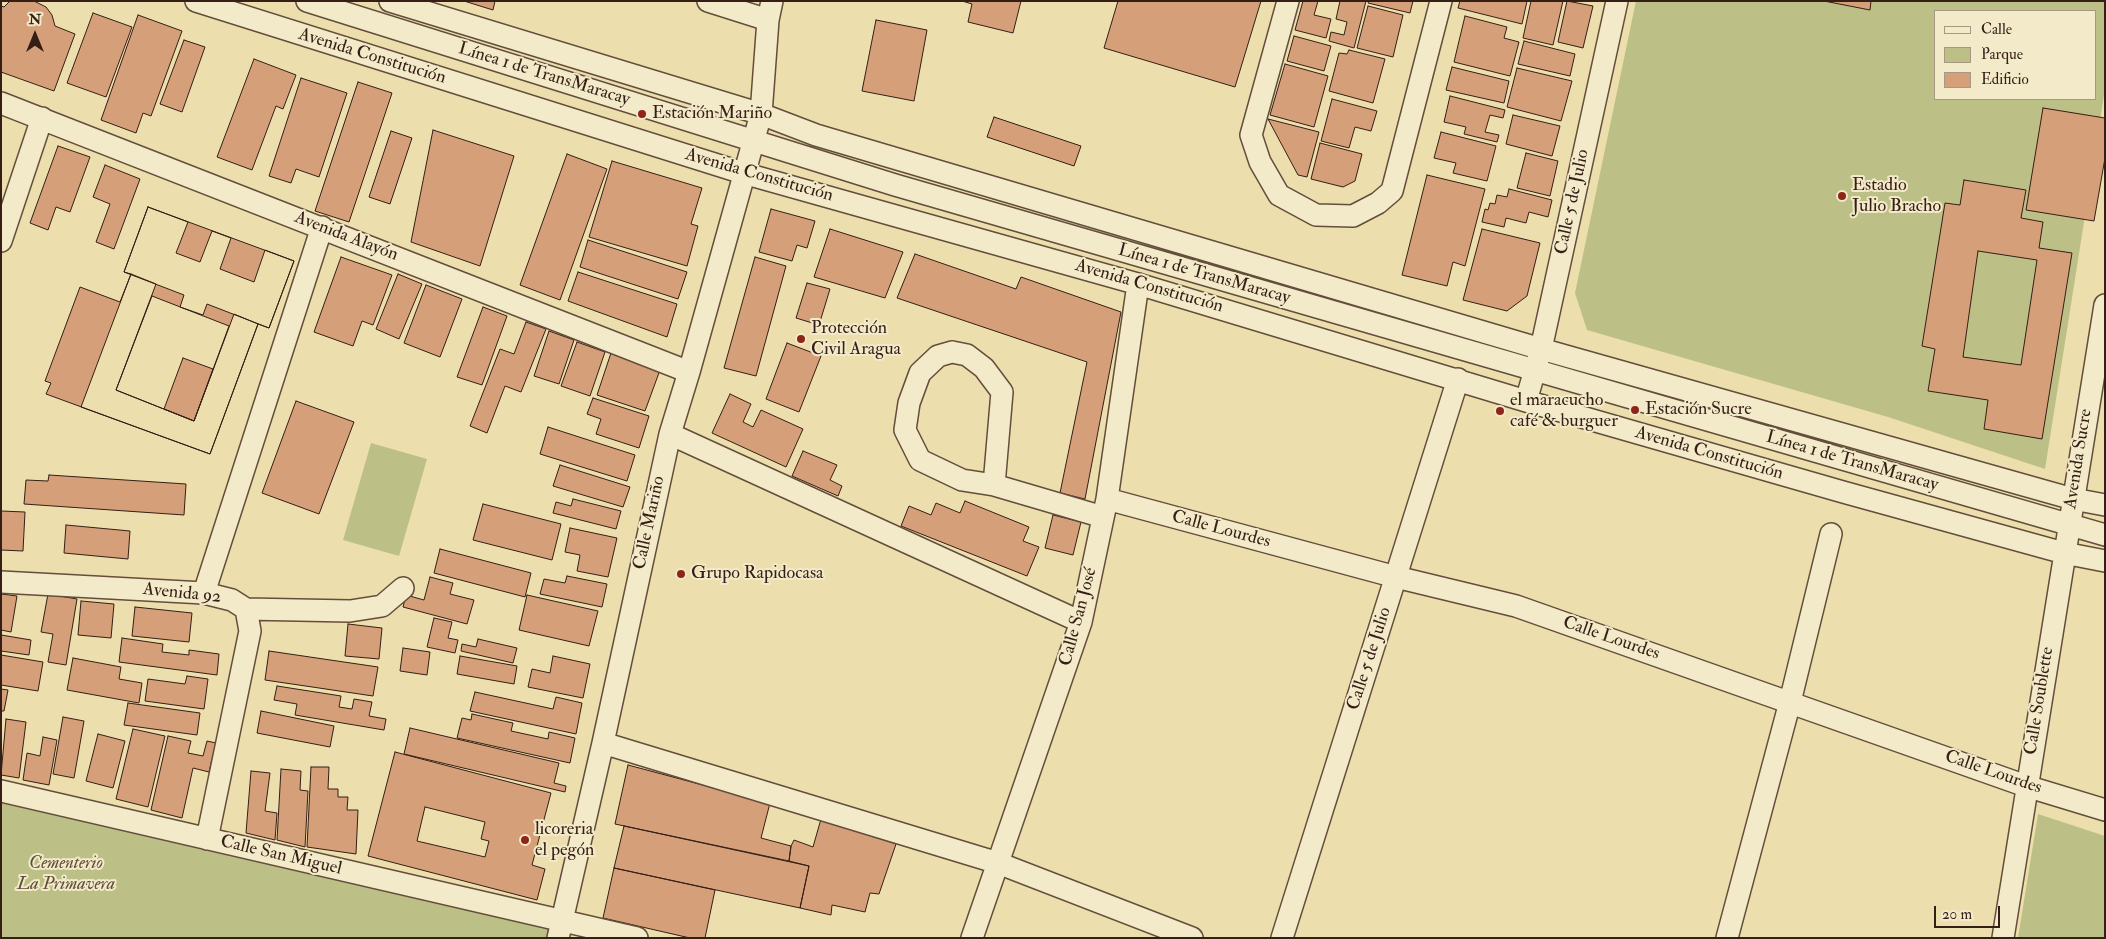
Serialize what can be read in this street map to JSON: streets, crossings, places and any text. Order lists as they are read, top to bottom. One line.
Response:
{"streets":{"street":["Avenida Constitución","Línea 1 de TransMaracay","Calle 5 de Julio","Avenida Alayón","Avenida Sucre","Calle Mariño","Calle Lourdes","Avenida 92","Calle San José","Calle Soublette","Calle San Miguel"]},"crossings":[["Avenida Constitución","Calle 5 de Julio"],["Avenida Constitución","Avenida Sucre"],["Avenida Constitución","Calle Mariño"],["Avenida Constitución","Calle San José"],["Avenida Constitución","Calle Soublette"],["Línea 1 de TransMaracay","Calle 5 de Julio"],["Línea 1 de TransMaracay","Avenida Sucre"],["Línea 1 de TransMaracay","Calle Mariño"],["Calle 5 de Julio","Calle Lourdes"],["Avenida Alayón","Calle Mariño"],["Avenida Sucre","Calle Soublette"],["Calle Mariño","Calle San Miguel"],["Calle Lourdes","Calle San José"],["Calle Lourdes","Calle Soublette"],["Avenida 92","Calle San Miguel"]],"parks":["Cementerio La Primavera"],"places":["Estación Mariño","Estadio Julio Bracho","Protección Civil Aragua","Estación Sucre","el maracucho café & burguer","Grupo Rapidocasa","licoreria el pegón"],"legend":["Calle","Parque","Edificio"],"scale_bar":"20 m","north":"top"}
